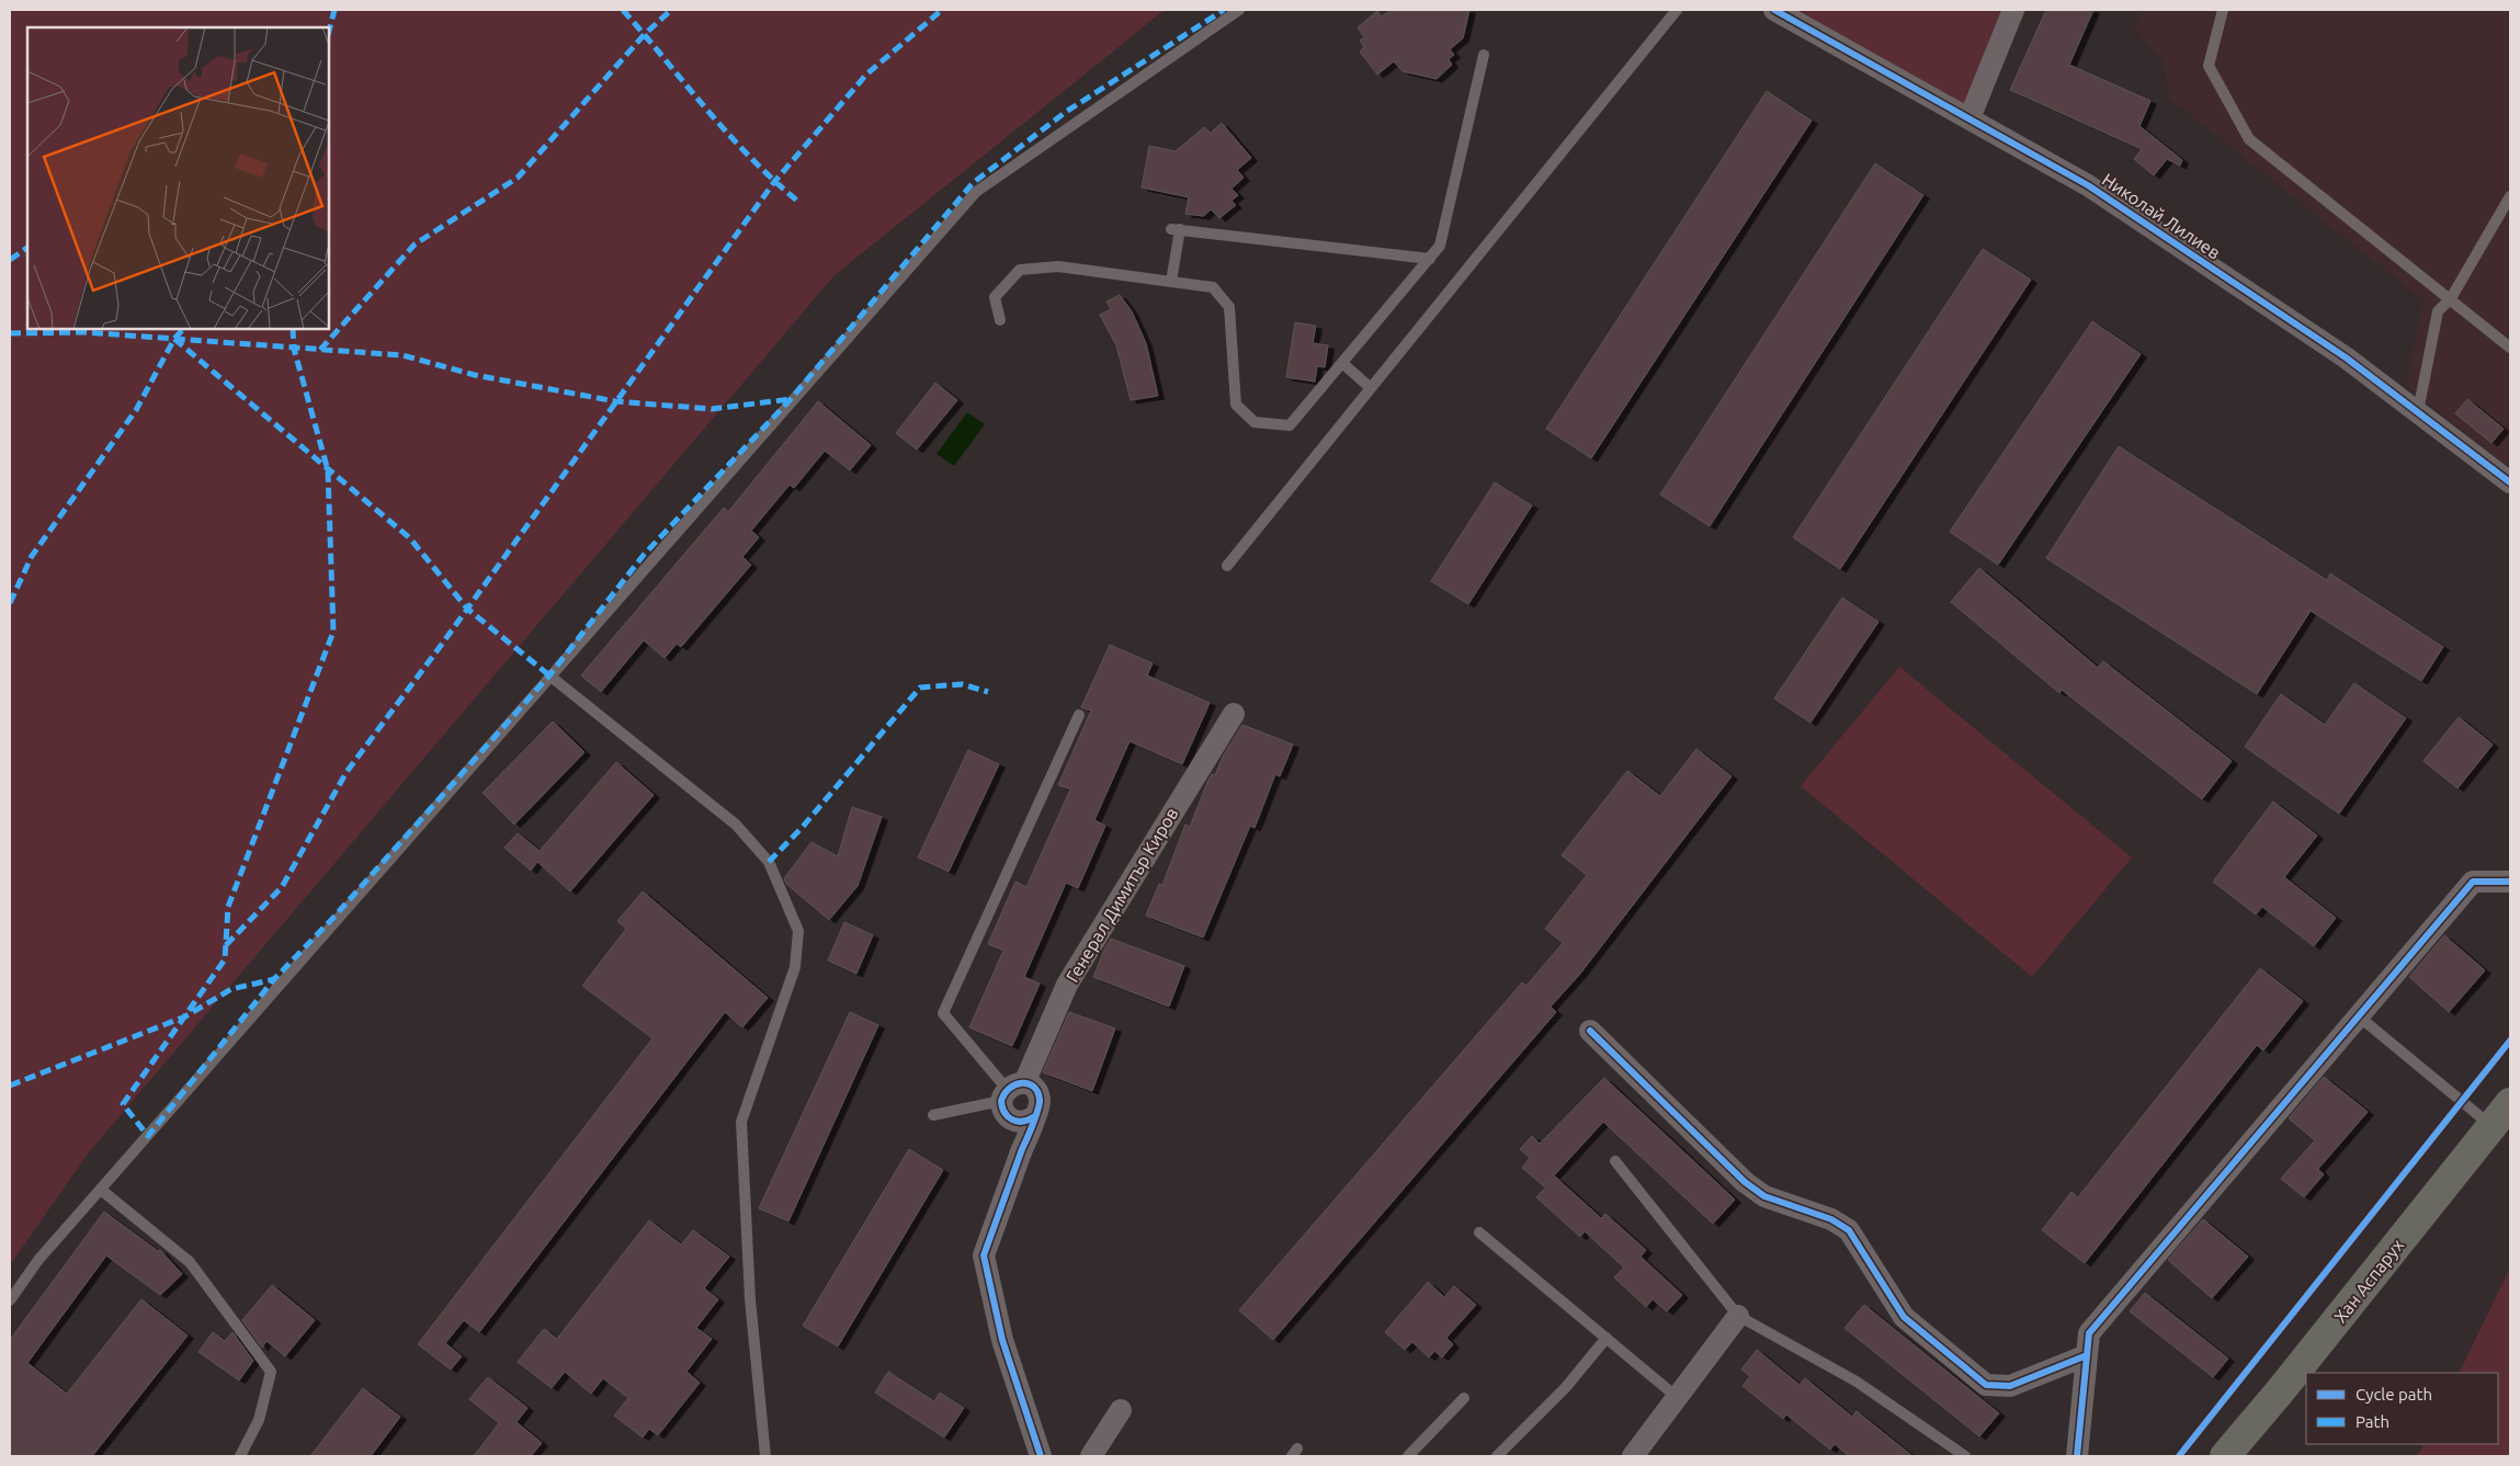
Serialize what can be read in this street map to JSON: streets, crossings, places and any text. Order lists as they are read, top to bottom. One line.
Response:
{"streets":{"main road":["Хан Аспарух"],"street":["Николай Лилиев","Генерал Димитър Киров"]},"legend":["Cycle path","Path"]}
